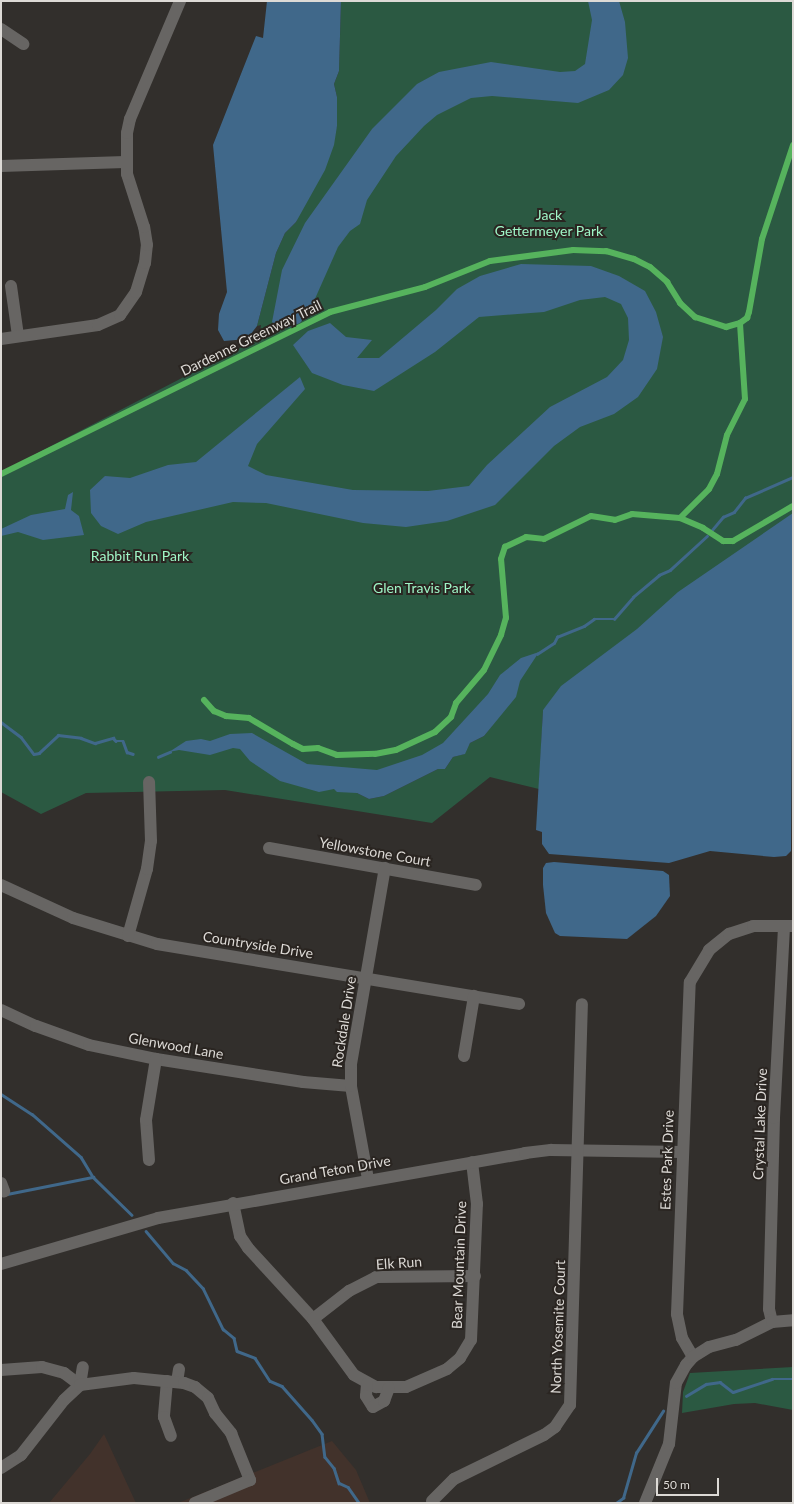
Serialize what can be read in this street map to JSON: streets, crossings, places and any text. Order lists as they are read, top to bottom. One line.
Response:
{"streets":{"street":["Yellowstone Court","Countryside Drive","Rockdale Drive","Glenwood Lane","Crystal Lake Drive","Estes Park Drive","Grand Teton Drive","Elk Run","Bear Mountain Drive","North Yosemite Court"],"cycle path":["Dardenne Greenway Trail"]},"crossings":[["Yellowstone Court","Rockdale Drive"],["Countryside Drive","Rockdale Drive"],["Rockdale Drive","Glenwood Lane"],["Rockdale Drive","Grand Teton Drive"],["Crystal Lake Drive","Estes Park Drive"],["Estes Park Drive","Grand Teton Drive"],["Grand Teton Drive","Bear Mountain Drive"],["Grand Teton Drive","North Yosemite Court"],["Elk Run","Bear Mountain Drive"]],"parks":["Jack Gettermeyer Park","Rabbit Run Park","Glen Travis Park"],"scale_bar":"50 m"}
